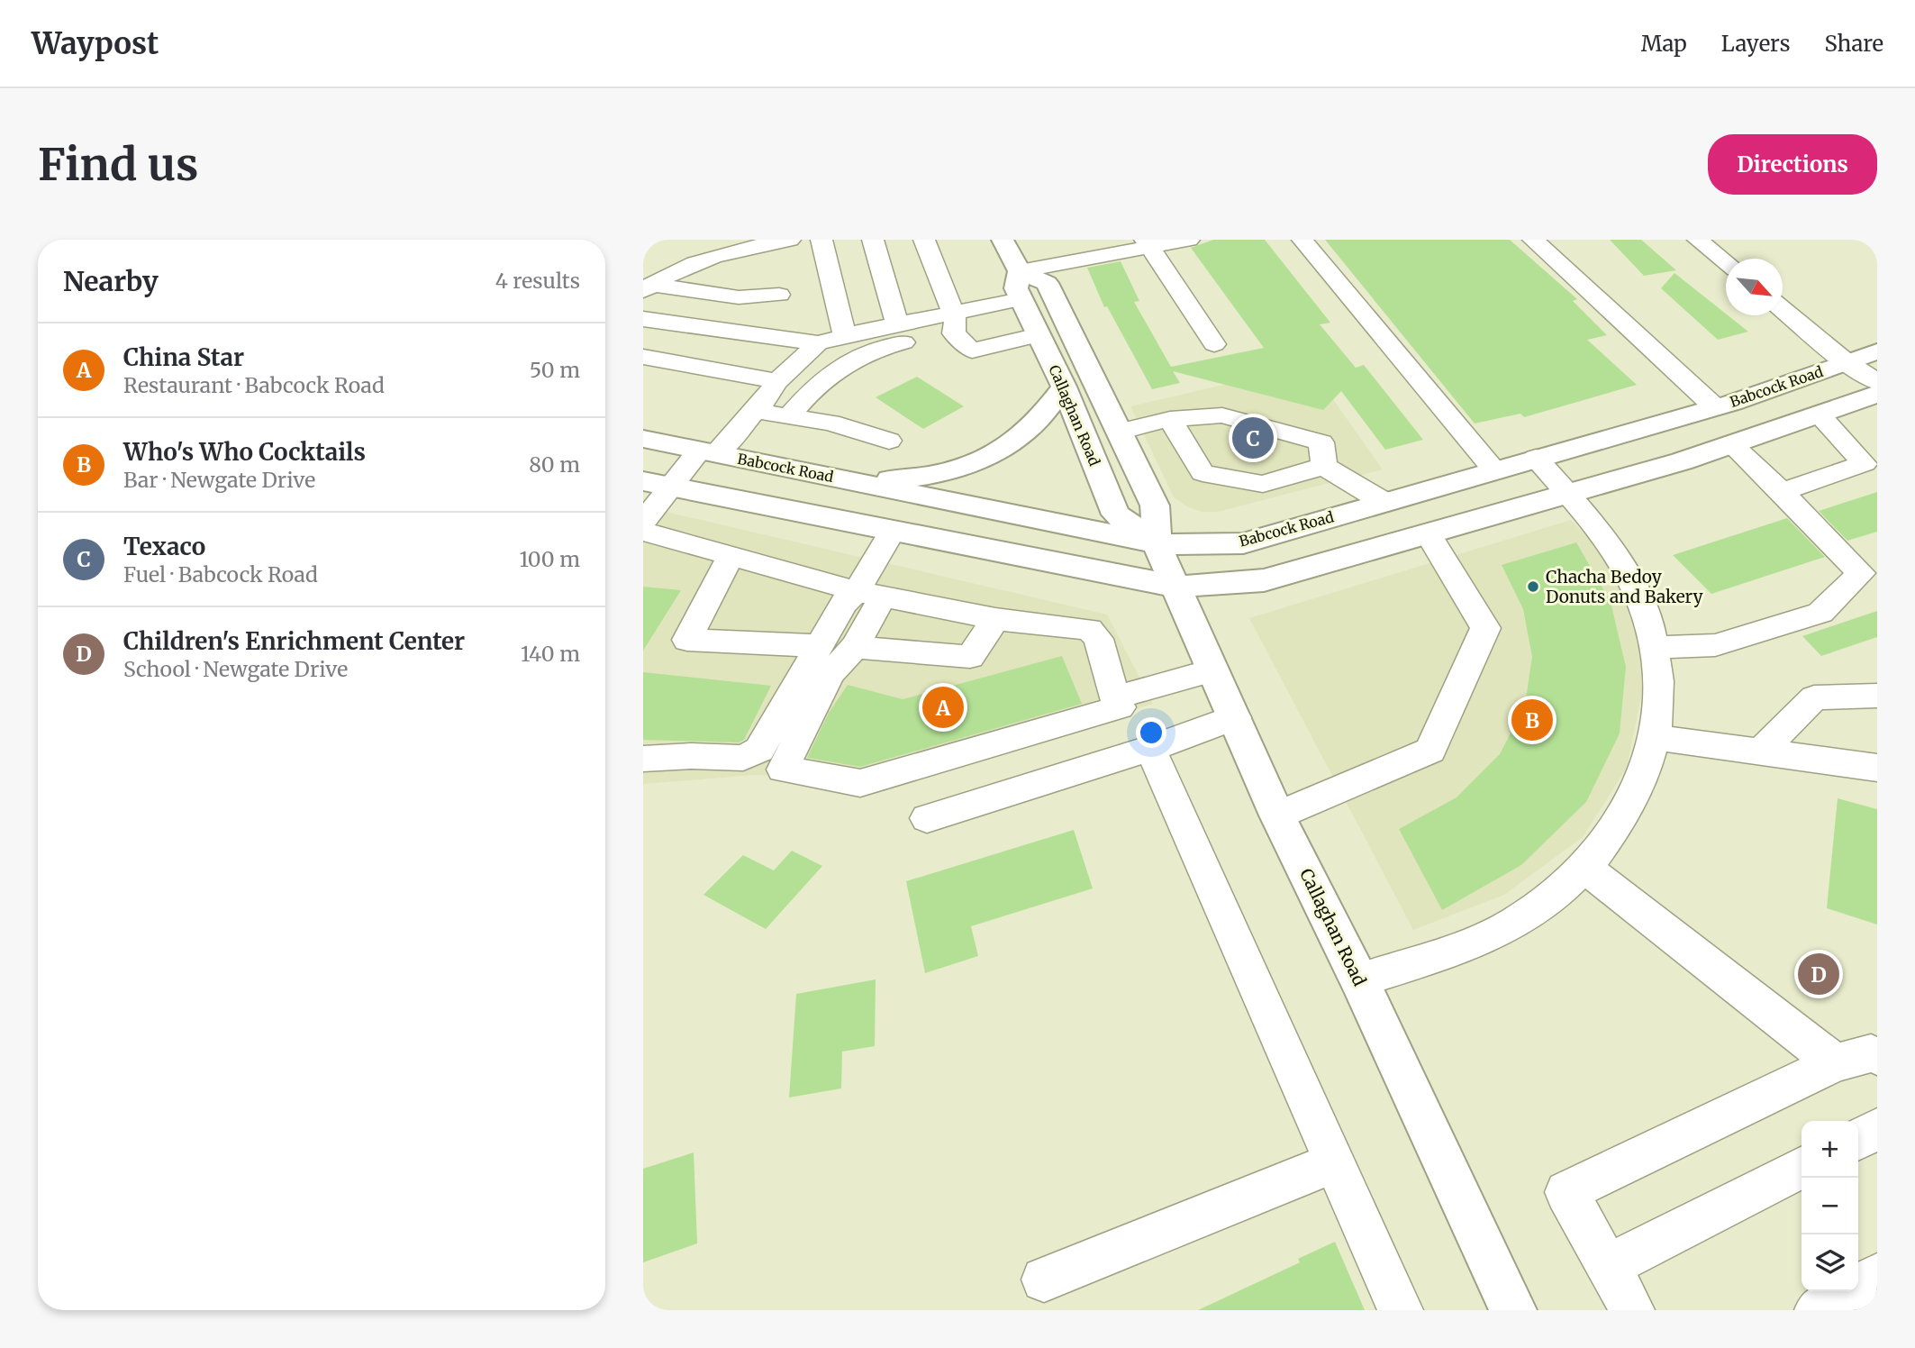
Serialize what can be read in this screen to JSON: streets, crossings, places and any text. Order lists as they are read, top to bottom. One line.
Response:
{"streets":{"main road":["Babcock Road","Callaghan Road"]},"crossings":[["Babcock Road","Callaghan Road"]],"places":["Chacha Bedoy Donuts and Bakery"],"north":"bottom right","page":{"header":"Waypost","nav":["Map","Layers","Share"],"buttons":"Directions","title":"Find us","heading":["Nearby","4 results"],"list":[{"mark":"A","name":"China Star","note":"Restaurant · Babcock Road","value":"50 m"},{"mark":"B","name":"Who's Who Cocktails","note":"Bar · Newgate Drive","value":"80 m"},{"mark":"C","name":"Texaco","note":"Fuel · Babcock Road","value":"100 m"},{"mark":"D","name":"Children's Enrichment Center","note":"School · Newgate Drive","value":"140 m"}],"pins":["C","A","B","D"],"map_buttons":["+","−"]}}
